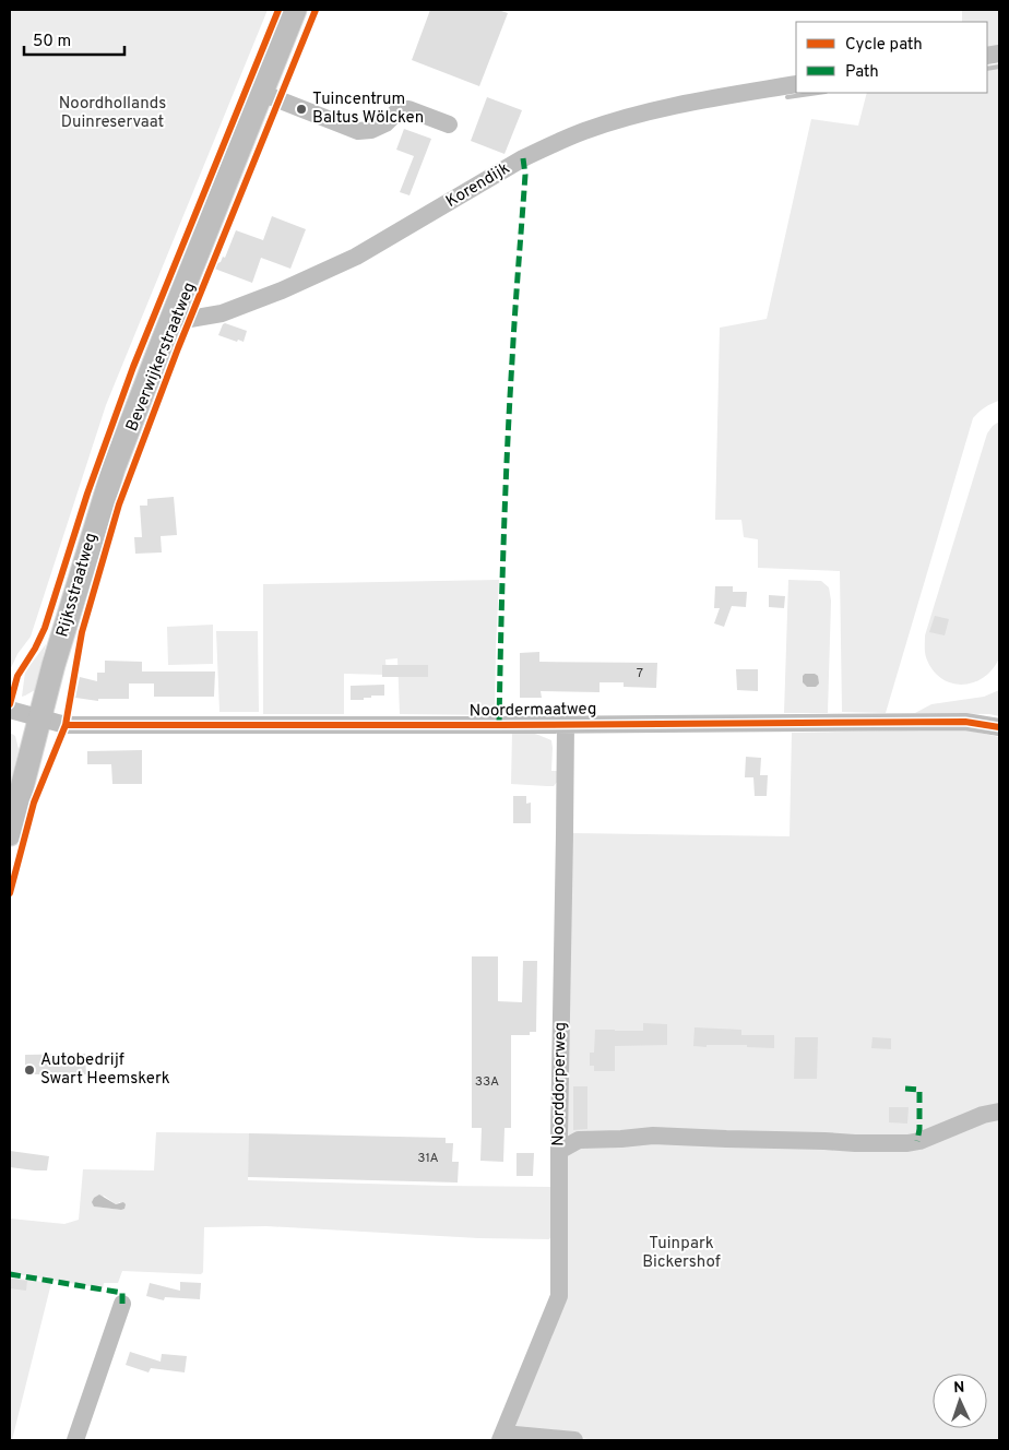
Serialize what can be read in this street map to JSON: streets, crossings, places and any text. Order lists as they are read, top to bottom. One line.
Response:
{"streets":{"main road":["Beverwijkerstraatweg","Rijksstraatweg"],"street":["Korendijk","Noordermaatweg","Noorddorperweg"]},"crossings":[["Korendijk","Beverwijkerstraatweg"],["Beverwijkerstraatweg","Rijksstraatweg"],["Rijksstraatweg","Noordermaatweg"],["Noordermaatweg","Noorddorperweg"]],"parks":["Noordhollands Duinreservaat","Tuinpark Bickershof"],"places":["Tuincentrum Baltus Wölcken","Autobedrijf Swart Heemskerk"],"house_numbers":["7","33A","31A"],"legend":["Cycle path","Path"],"scale_bar":"50 m","north":"top"}
